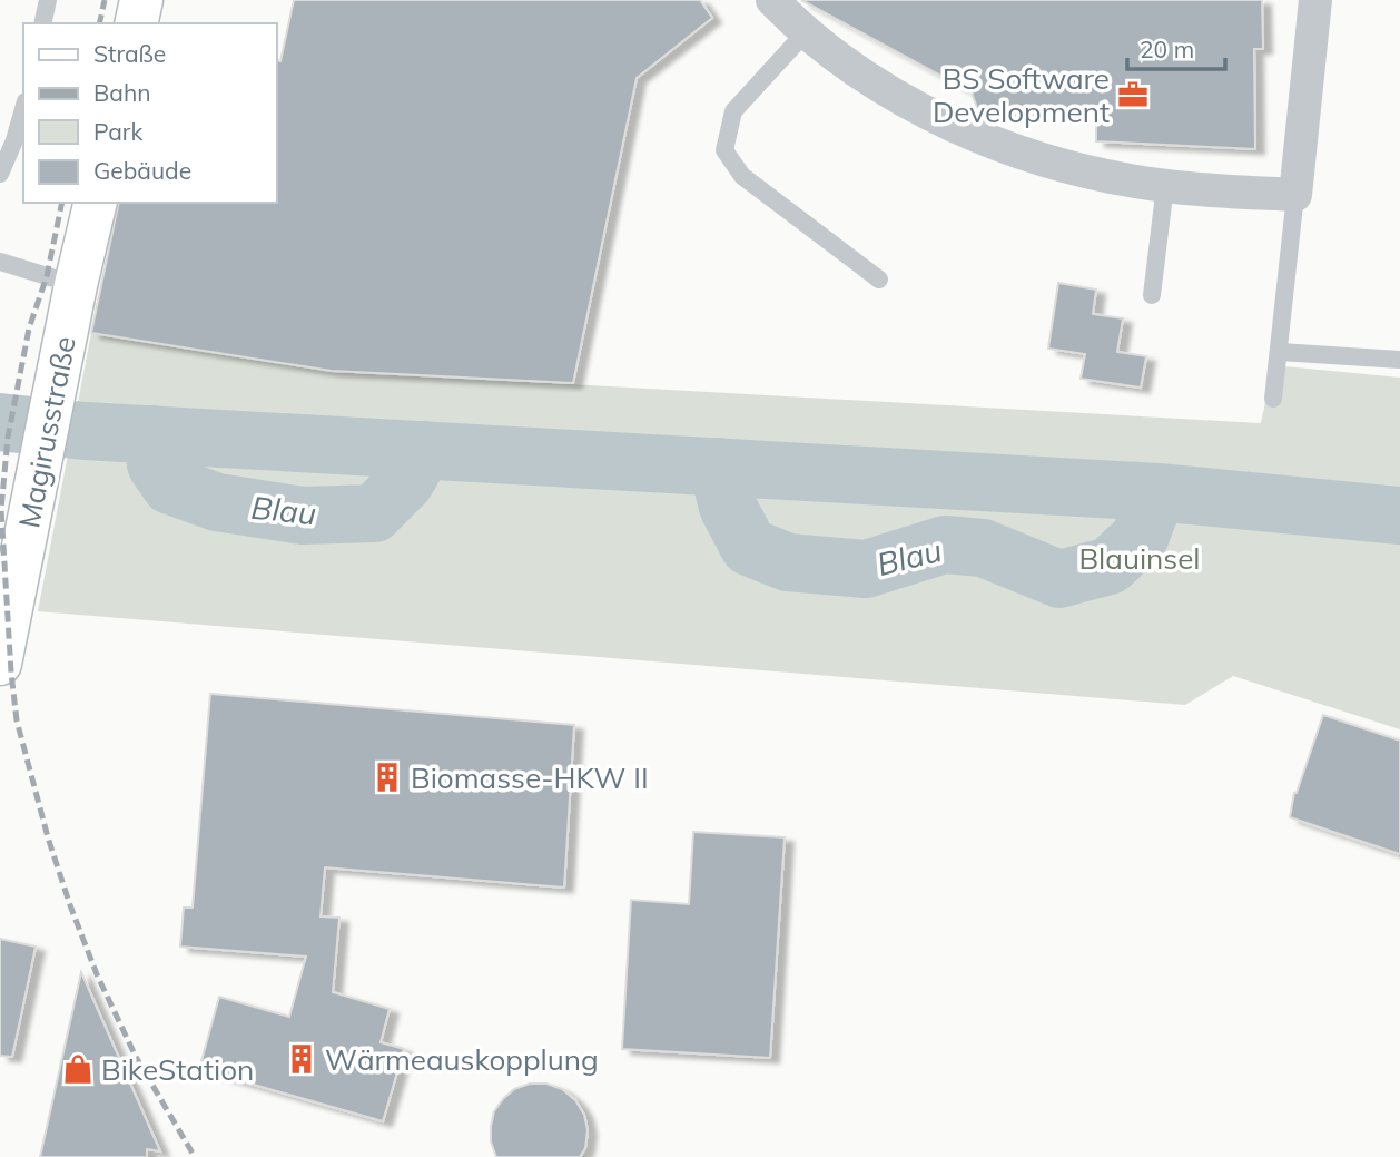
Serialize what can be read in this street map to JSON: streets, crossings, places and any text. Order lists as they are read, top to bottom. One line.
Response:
{"streets":{"street":["Magirusstraße"]},"water":["Blau"],"parks":["Blauinsel"],"places":{"office":["BS Software Development"],"building":["Biomasse-HKW II","Wärmeauskopplung"],"shop":["BikeStation"]},"legend":["Straße","Bahn","Park","Gebäude"],"scale_bar":"20 m"}
